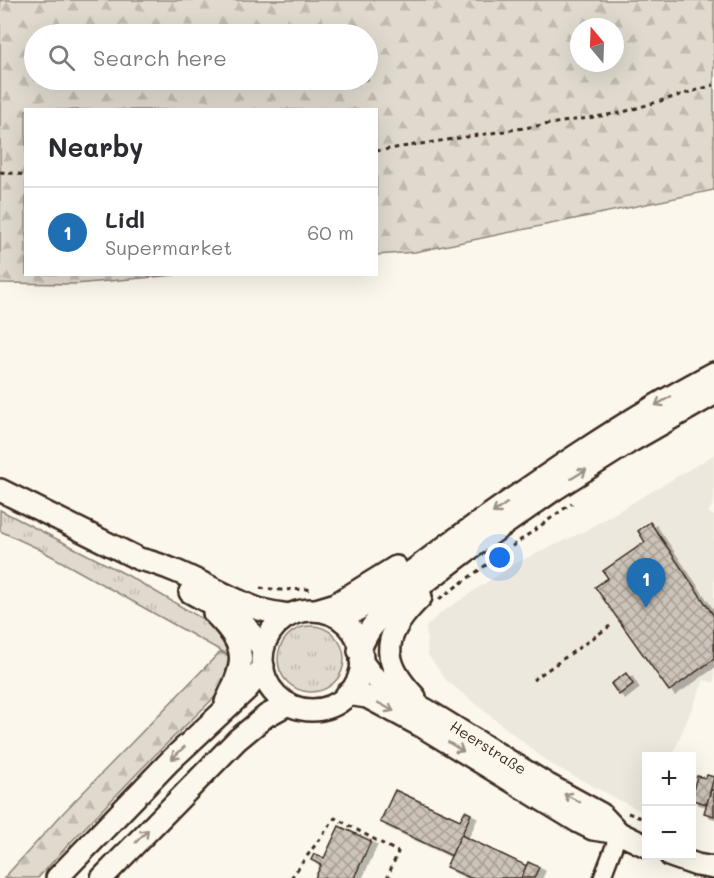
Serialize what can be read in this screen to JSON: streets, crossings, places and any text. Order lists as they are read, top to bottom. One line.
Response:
{"streets":{"main road":["Heerstraße"]},"north":"top","page":{"search":"Search here","heading":"Nearby","list":[{"mark":"1","name":"Lidl","note":"Supermarket","value":"60 m"}],"pins":"1","map_buttons":["+","−"]}}
